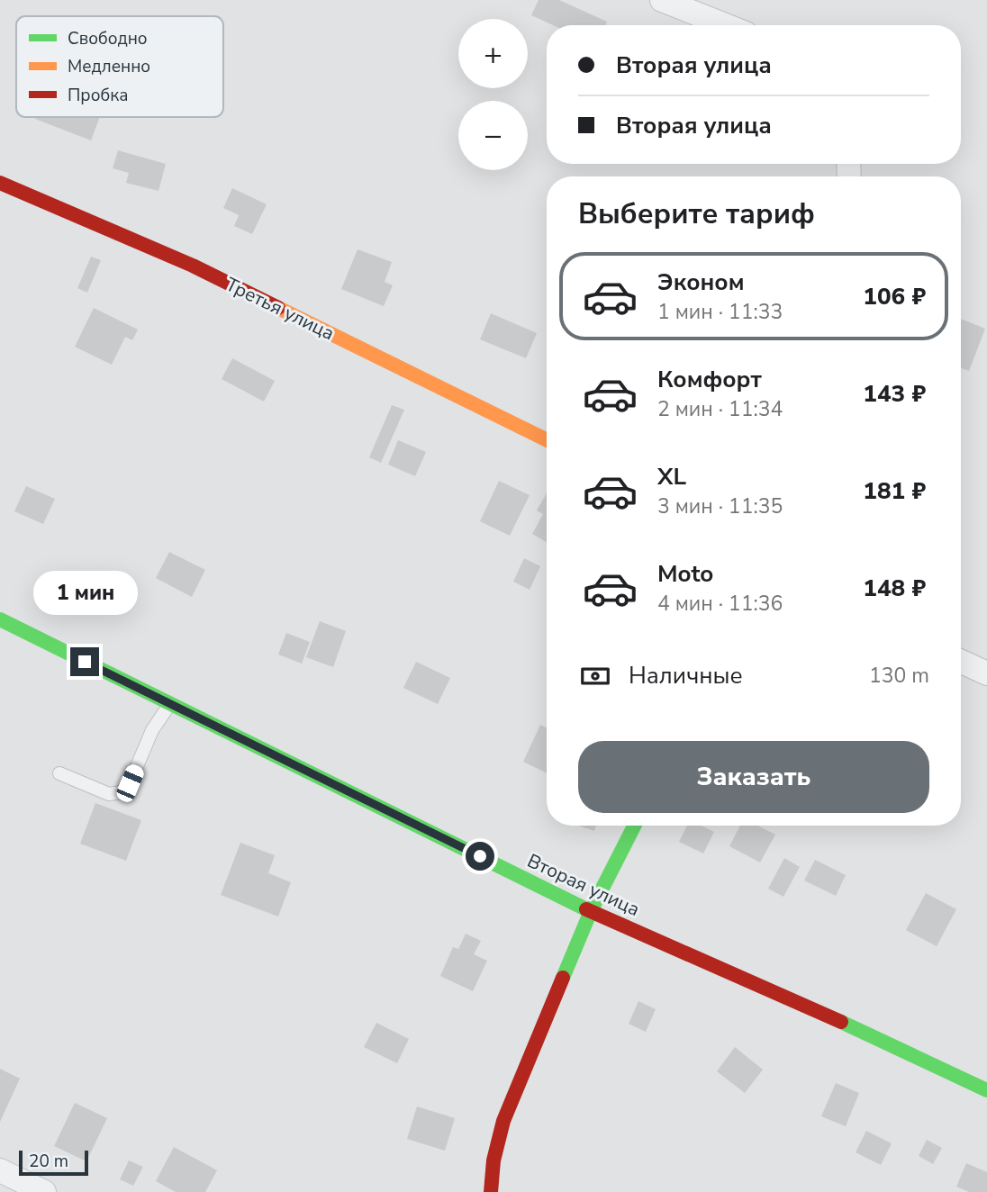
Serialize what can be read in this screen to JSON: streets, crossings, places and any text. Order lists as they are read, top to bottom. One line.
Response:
{"streets":{"main road":["Третья улица","Вторая улица"]},"legend":["Свободно","Медленно","Пробка"],"scale_bar":"20 m","page":{"map_buttons":["+","−"],"banner":["Вторая улица","Вторая улица"],"heading":"Выберите тариф","list":[{"name":"Эконом","note":"1 мин · 11:33","value":"106 ₽"},{"name":"Комфорт","note":"2 мин · 11:34","value":"143 ₽"},{"name":"XL","note":"3 мин · 11:35","value":"181 ₽"},{"name":"Moto","note":"4 мин · 11:36","value":"148 ₽"}],"bubble":"1 мин","pay":["Наличные","130 m"],"buttons":"Заказать","scale":"20 m"}}
